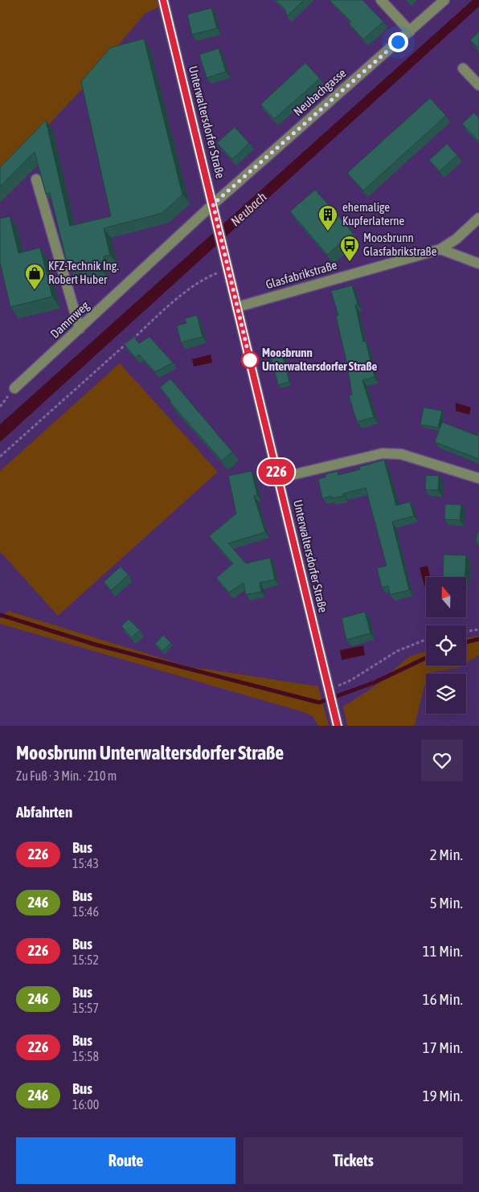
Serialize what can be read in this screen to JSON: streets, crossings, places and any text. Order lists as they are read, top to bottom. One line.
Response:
{"streets":{"main road":["Unterwaltersdorfer Straße"],"street":["Neubachgasse","Glasfabrikstraße","Dammweg"]},"crossings":[["Neubachgasse","Unterwaltersdorfer Straße"],["Neubachgasse","Dammweg"],["Unterwaltersdorfer Straße","Glasfabrikstraße"],["Unterwaltersdorfer Straße","Dammweg"]],"water":["Neubach"],"places":{"building":["ehemalige Kupferlaterne"],"bus stop":["Moosbrunn Glasfabrikstraße"],"shop":["KFZ-Technik Ing. Robert Huber"],"other":["Moosbrunn Unterwaltersdorfer Straße"]},"lines":["bus line 226"],"north":"top","page":{"on_map":"226","heading":[["Moosbrunn Unterwaltersdorfer Straße","Zu Fuß · 3 Min. · 210 m"],"Abfahrten"],"list":[{"mark":"226","name":"Bus","note":"15:43","value":"2 Min."},{"mark":"246","name":"Bus","note":"15:46","value":"5 Min."},{"mark":"226","name":"Bus","note":"15:52","value":"11 Min."},{"mark":"246","name":"Bus","note":"15:57","value":"16 Min."},{"mark":"226","name":"Bus","note":"15:58","value":"17 Min."},{"mark":"246","name":"Bus","note":"16:00","value":"19 Min."}],"buttons":["Route","Tickets"]}}
